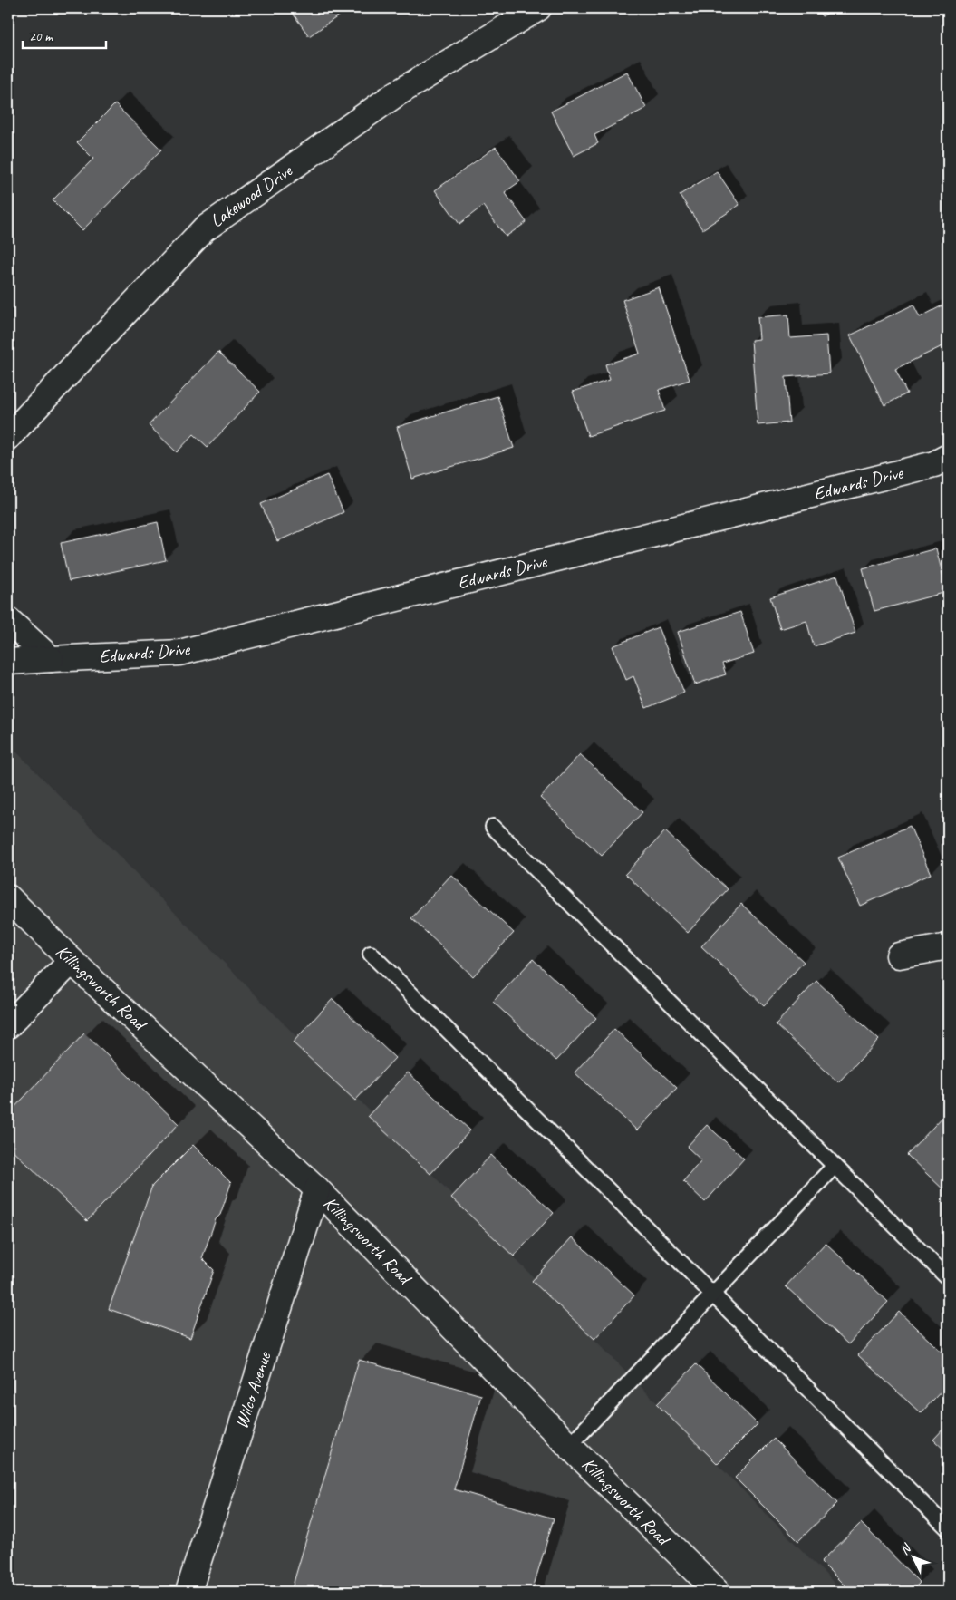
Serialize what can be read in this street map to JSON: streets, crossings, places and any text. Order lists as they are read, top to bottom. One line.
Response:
{"streets":{"street":["Lakewood Drive","Edwards Drive","Killingsworth Road","Wilco Avenue"]},"crossings":[["Killingsworth Road","Wilco Avenue"]],"scale_bar":"20 m","north":"top left"}
